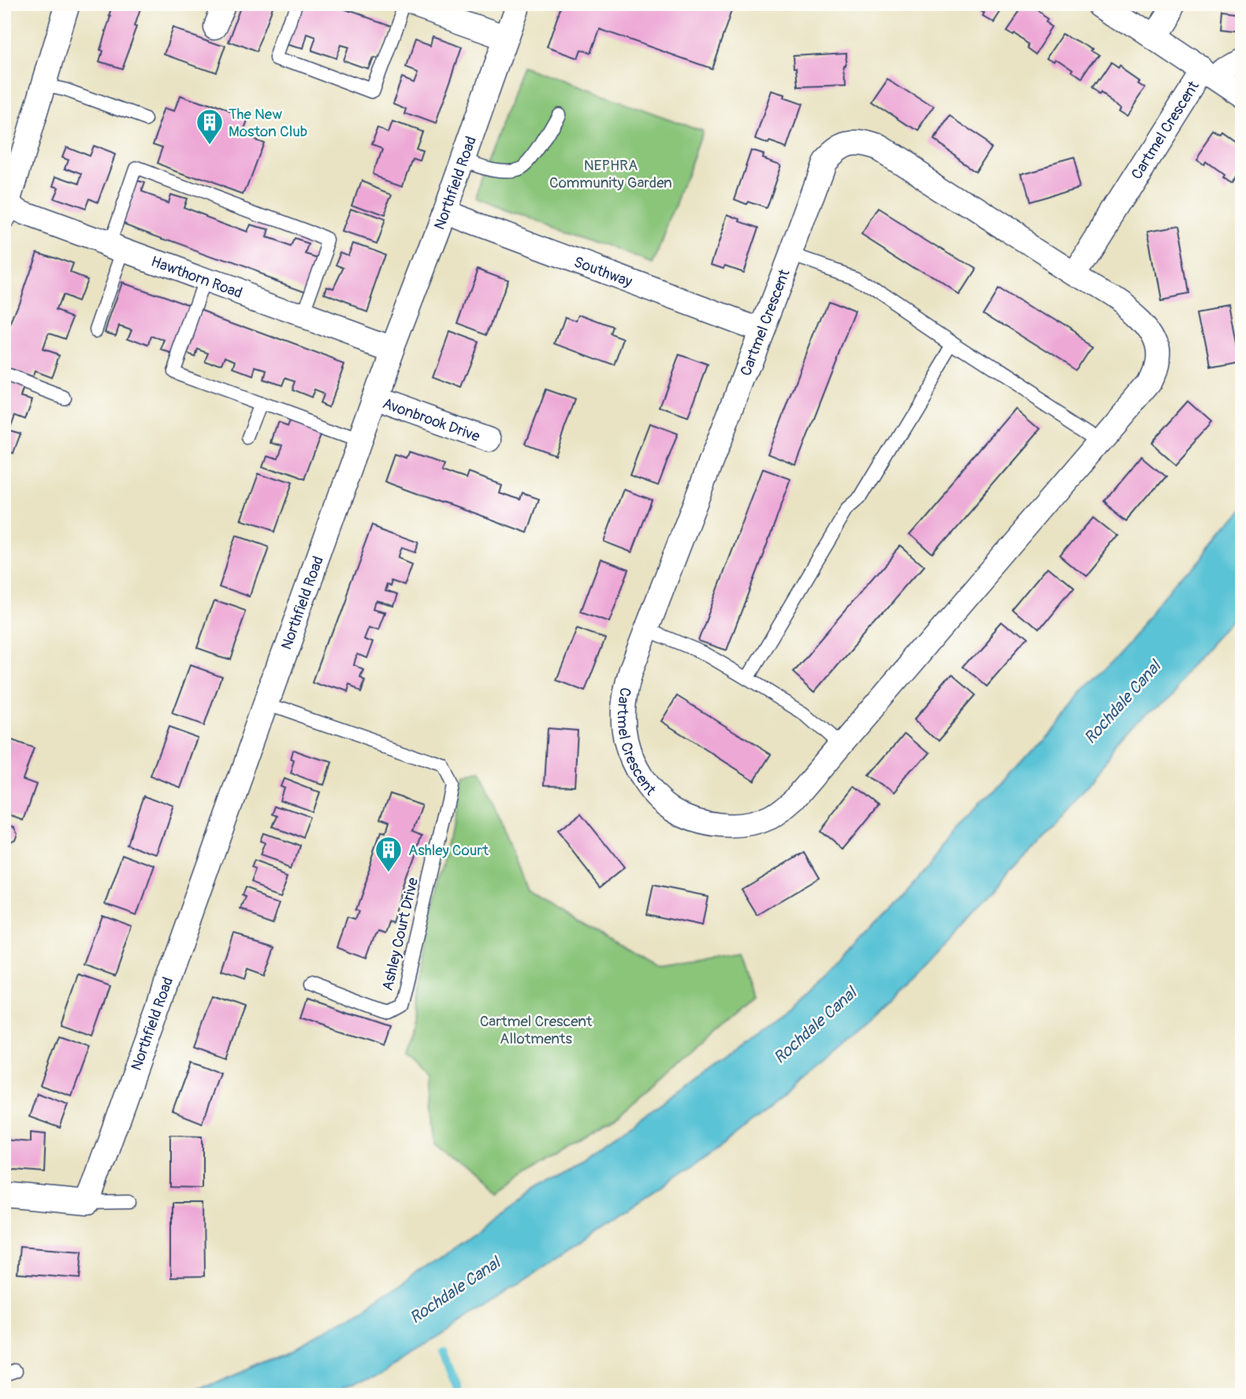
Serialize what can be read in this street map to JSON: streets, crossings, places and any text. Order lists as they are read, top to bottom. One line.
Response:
{"streets":{"street":["Cartmel Crescent","Northfield Road","Southway","Hawthorn Road","Avonbrook Drive"],"lane":["Ashley Court Drive"]},"crossings":[["Cartmel Crescent","Southway"],["Northfield Road","Southway"],["Northfield Road","Hawthorn Road"],["Northfield Road","Avonbrook Drive"],["Northfield Road","Ashley Court Drive"]],"water":["Rochdale Canal"],"parks":["NEPHRA Community Garden","Cartmel Crescent Allotments"],"places":{"building":["The New Moston Club","Ashley Court"]}}
